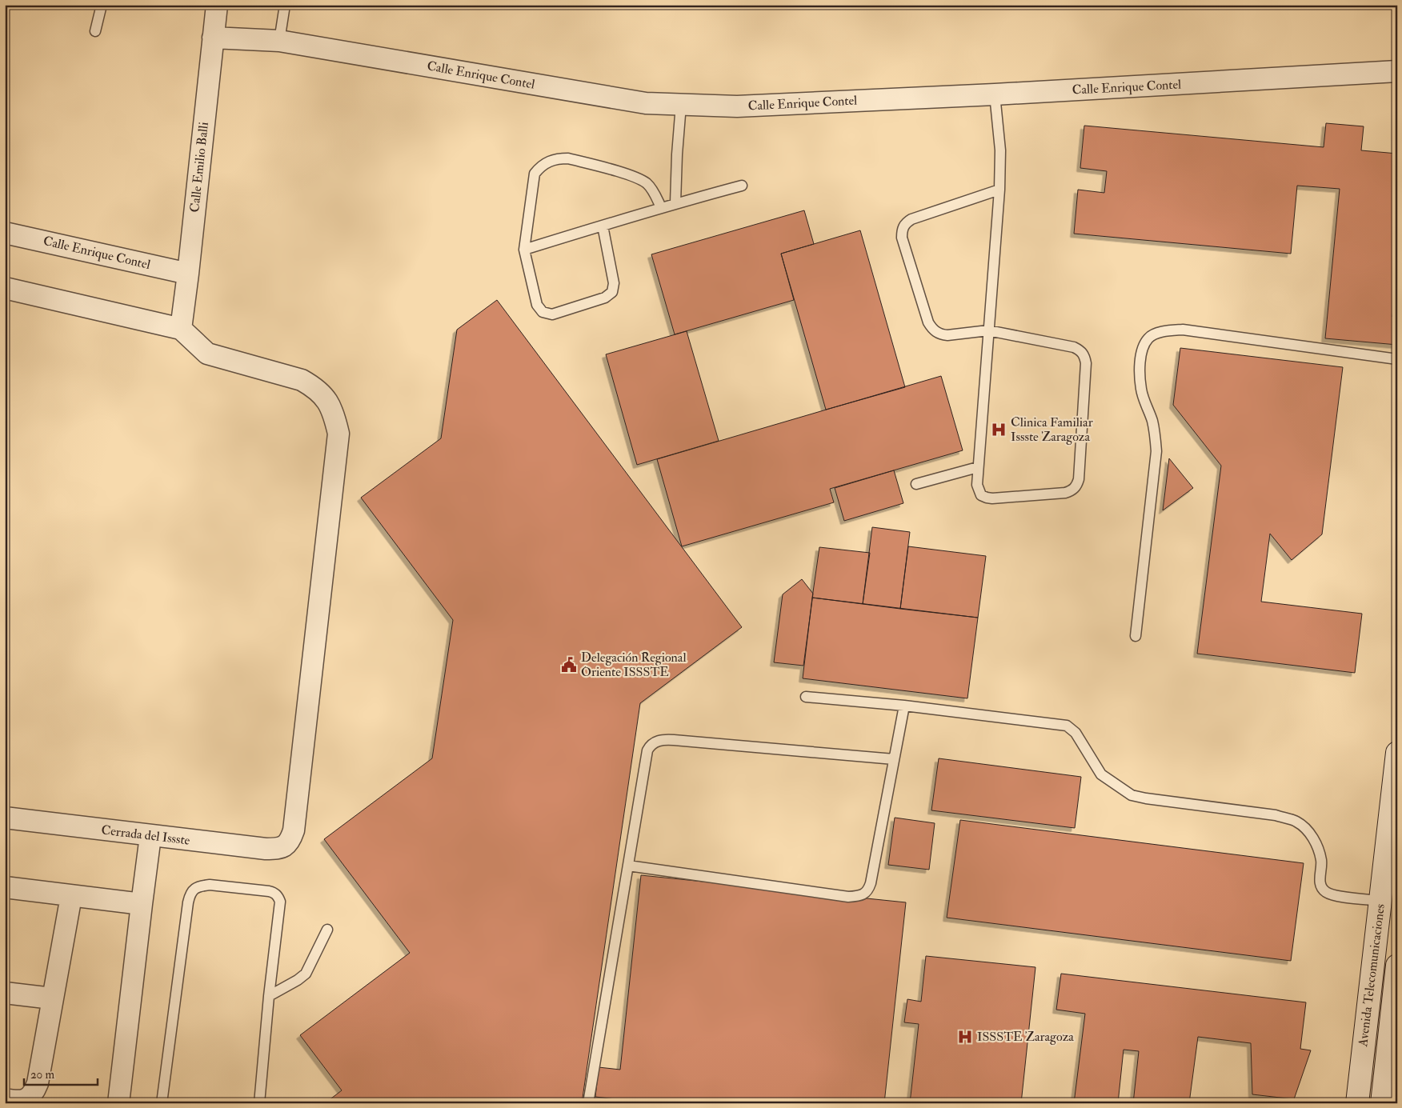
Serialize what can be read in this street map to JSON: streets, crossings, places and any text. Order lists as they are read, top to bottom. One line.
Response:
{"streets":{"street":["Calle Enrique Contel","Calle Emilio Balli","Cerrada del Issste","Avenida Telecomunicaciones"]},"crossings":[["Calle Enrique Contel","Calle Emilio Balli"],["Calle Emilio Balli","Cerrada del Issste"]],"places":{"hospital":["Clinica Familiar Issste Zaragoza","ISSSTE Zaragoza"],"public building":["Delegación Regional Oriente ISSSTE"]},"scale_bar":"20 m"}
